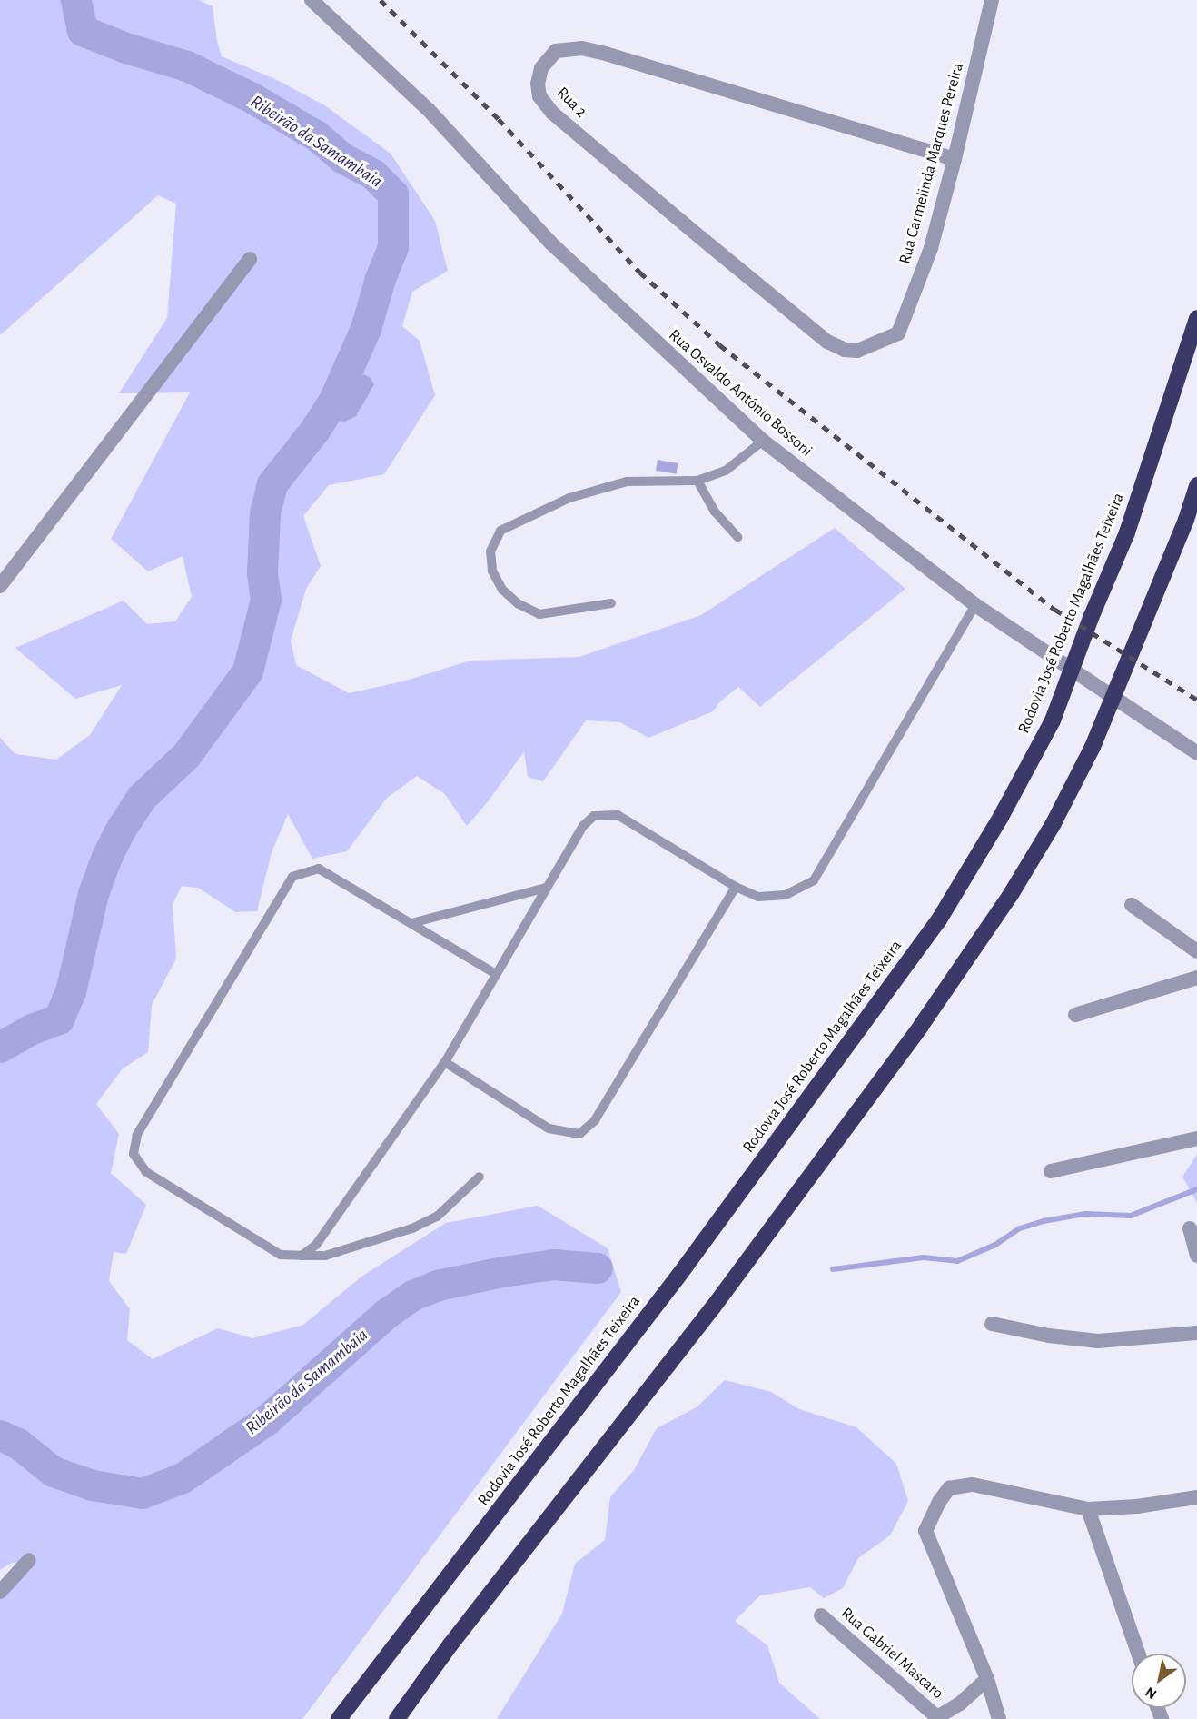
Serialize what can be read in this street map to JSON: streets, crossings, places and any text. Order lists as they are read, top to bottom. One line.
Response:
{"streets":{"highway":["Rodovia José Roberto Magalhães Teixeira"],"street":["Rua 2","Rua Carmelinda Marques Pereira","Rua Osvaldo Antônio Bossoni","Rua Gabriel Mascaro"]},"crossings":[["Rua 2","Rua Carmelinda Marques Pereira"]],"water":["Ribeirão da Samambaia"],"north":"bottom left"}
